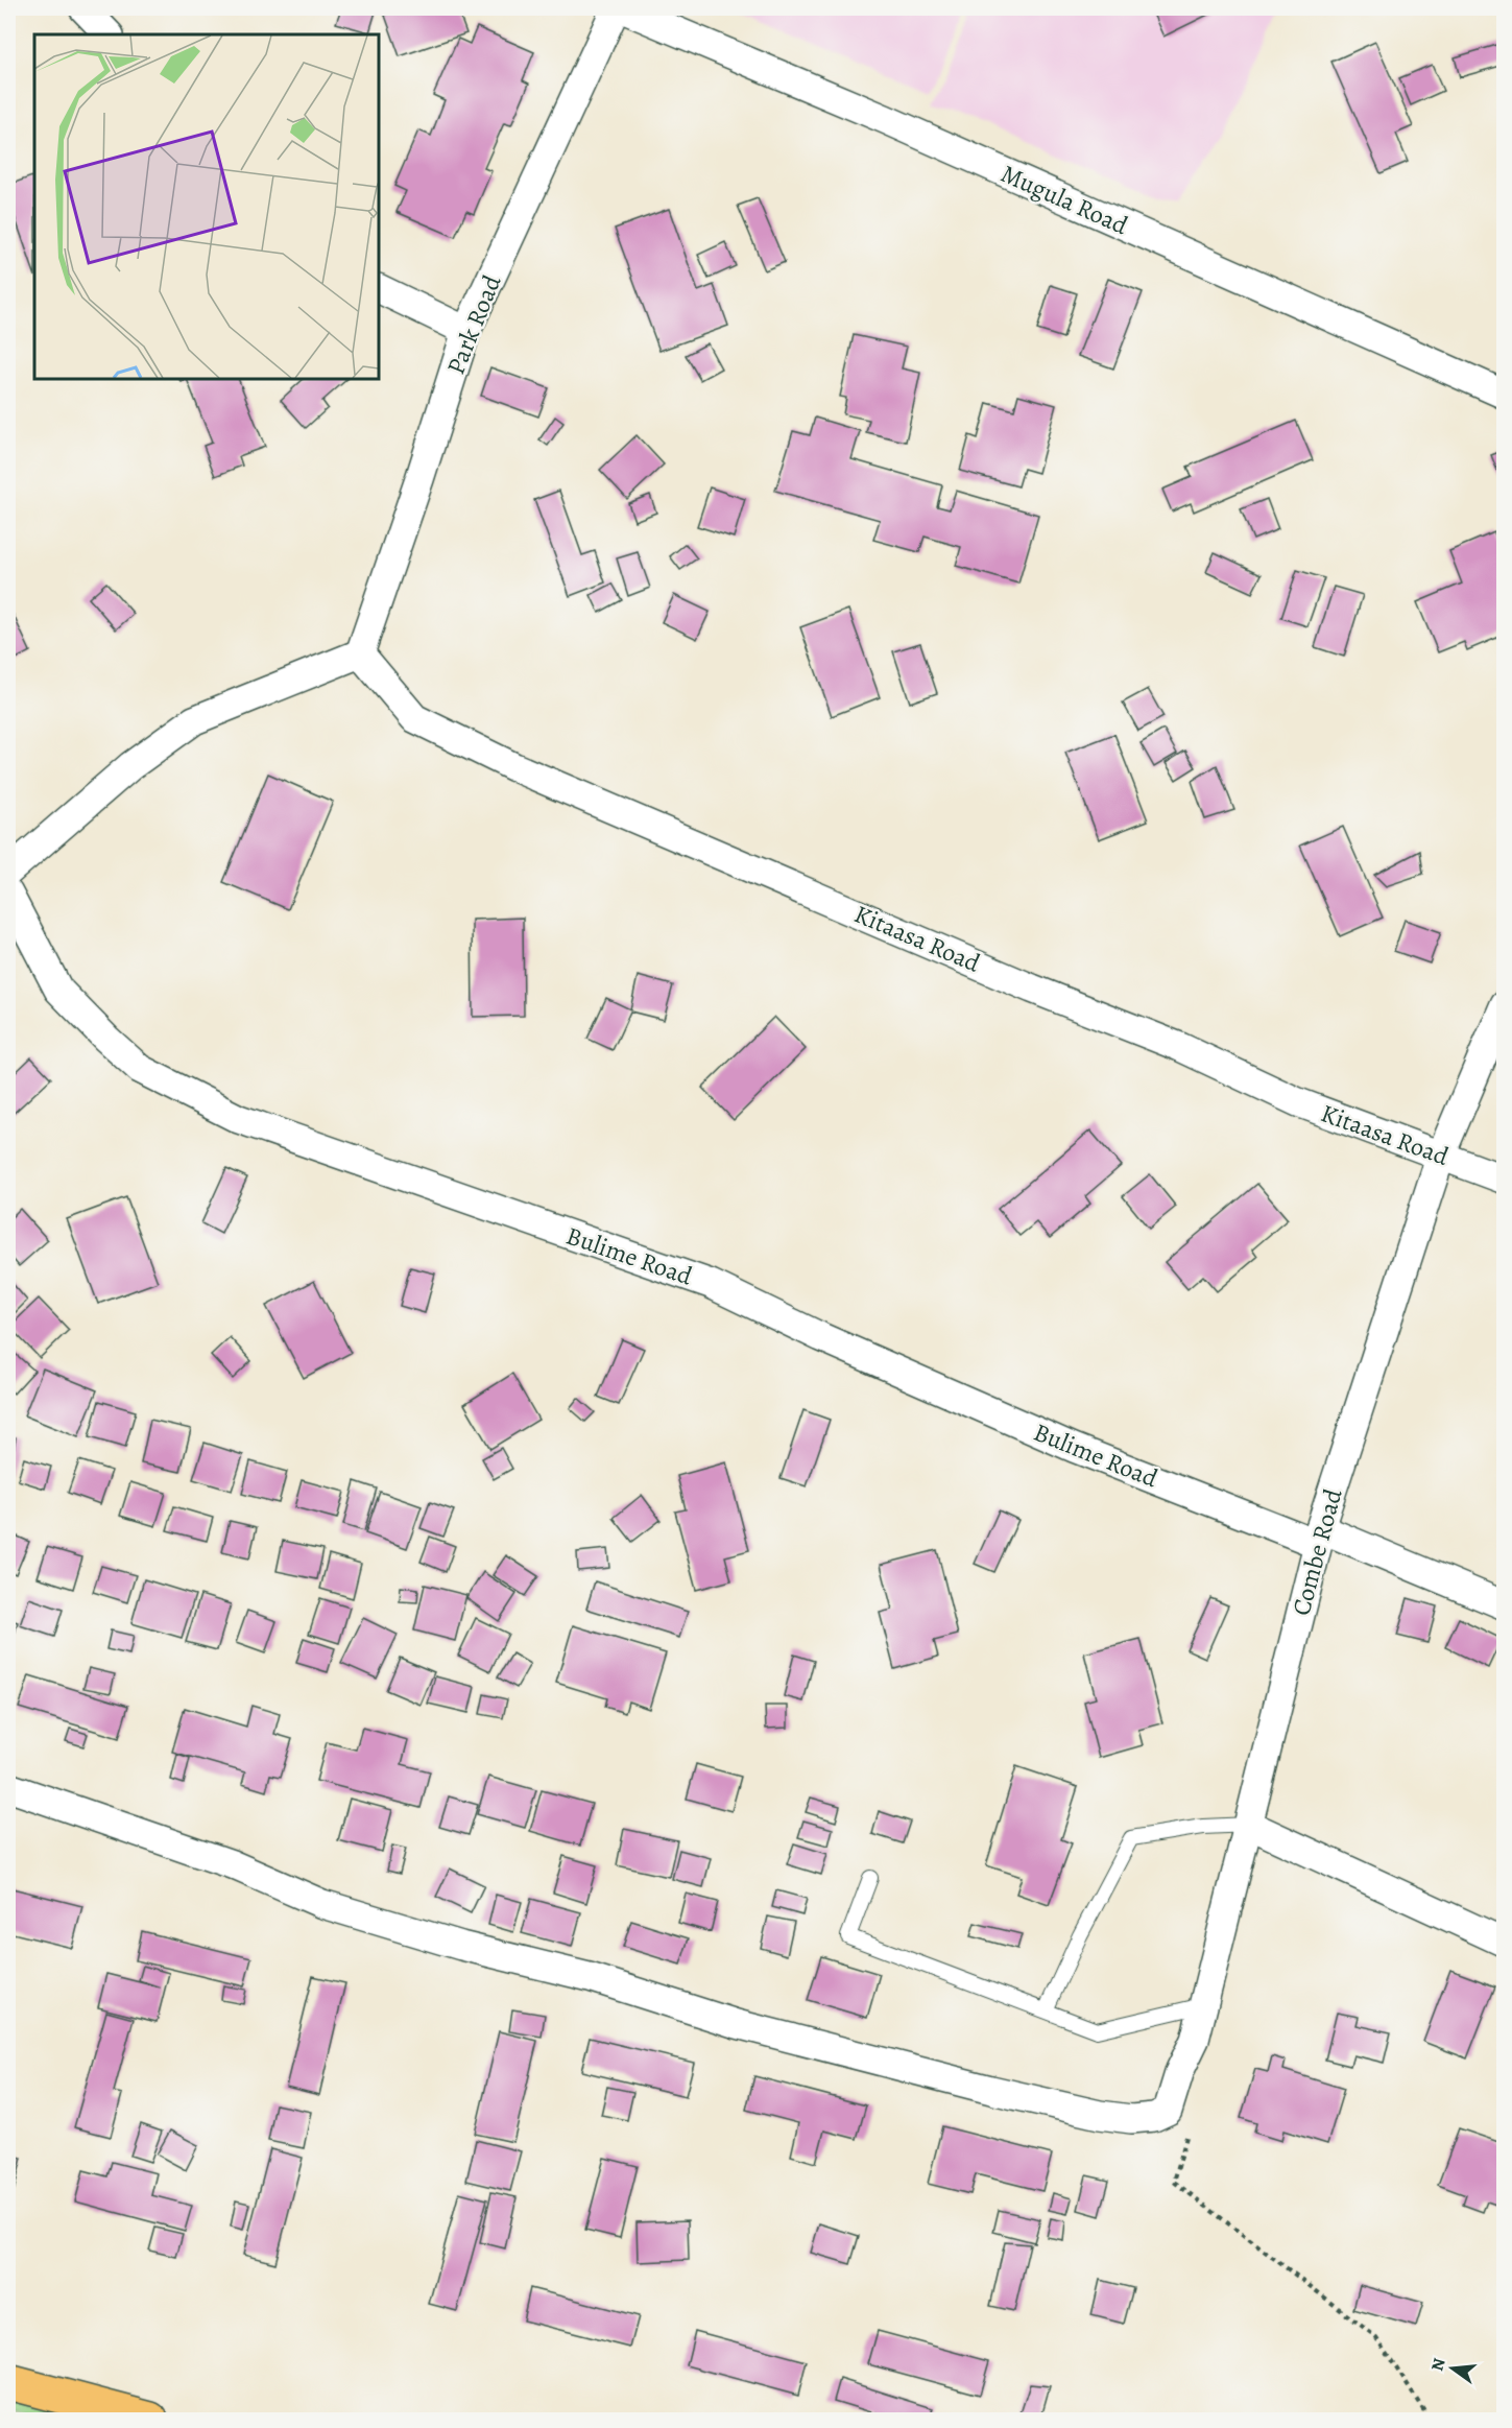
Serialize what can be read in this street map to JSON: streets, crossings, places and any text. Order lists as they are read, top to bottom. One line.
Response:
{"streets":{"street":["Mugula Road","Park Road","Kitaasa Road","Bulime Road","Combe Road"]},"crossings":[["Park Road","Kitaasa Road"],["Kitaasa Road","Combe Road"],["Bulime Road","Combe Road"]],"north":"left"}
